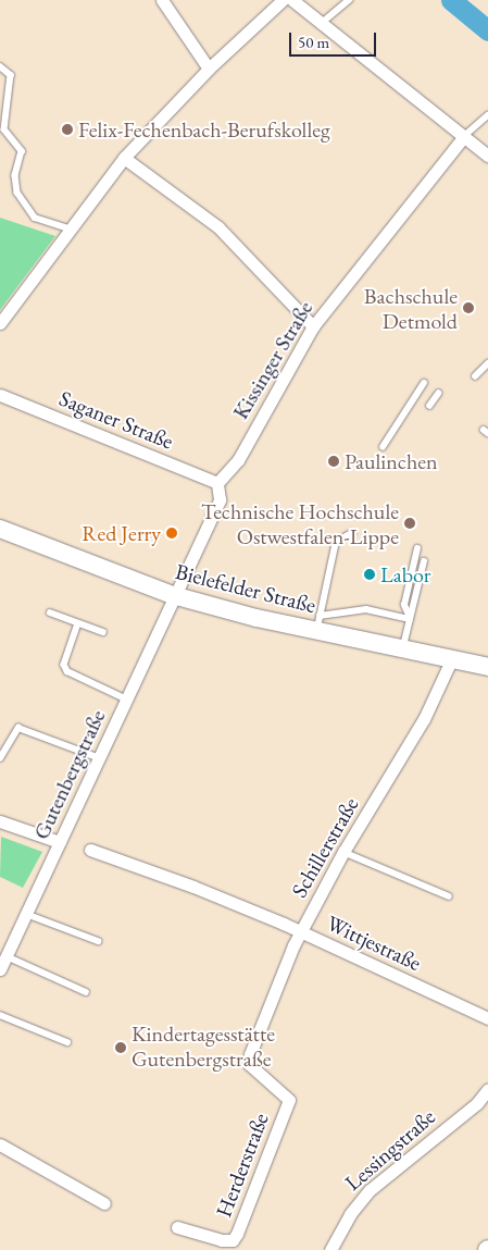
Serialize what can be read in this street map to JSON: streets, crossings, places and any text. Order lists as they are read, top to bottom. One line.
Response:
{"streets":{"main road":["Bielefelder Straße"],"street":["Kissinger Straße","Saganer Straße","Gutenbergstraße","Schillerstraße","Wittjestraße","Lessingstraße","Herderstraße"]},"crossings":[["Kissinger Straße","Saganer Straße"],["Bielefelder Straße","Gutenbergstraße"],["Bielefelder Straße","Schillerstraße"],["Schillerstraße","Wittjestraße"],["Schillerstraße","Herderstraße"]],"places":["Felix-Fechenbach-Berufskolleg","Bachschule Detmold","Paulinchen","Technische Hochschule Ostwestfalen-Lippe","Red Jerry","Labor","Kindertagesstätte Gutenbergstraße"],"scale_bar":"50 m"}
